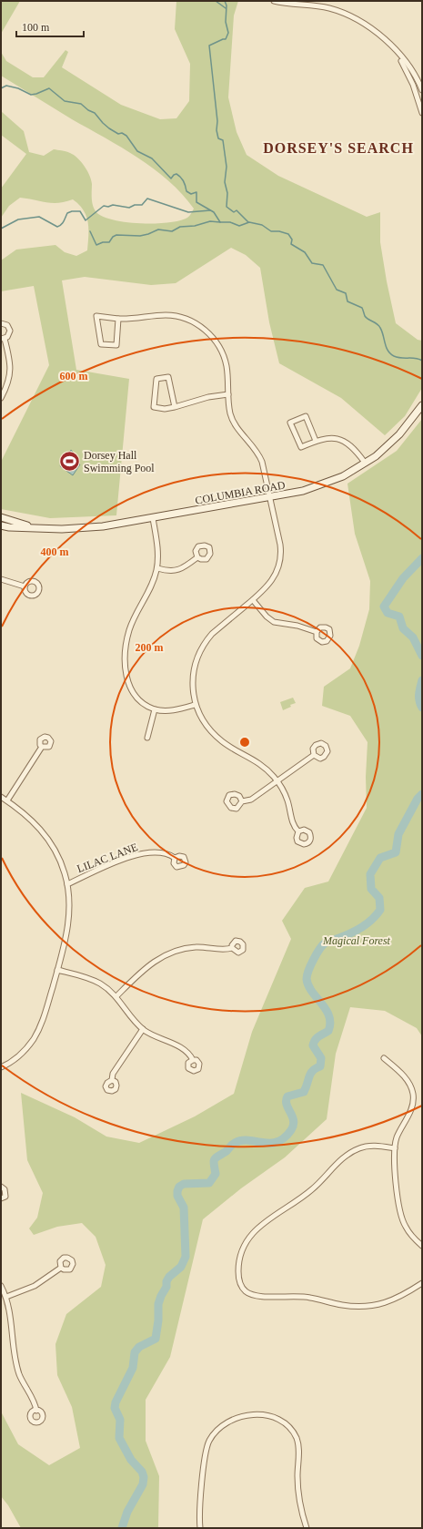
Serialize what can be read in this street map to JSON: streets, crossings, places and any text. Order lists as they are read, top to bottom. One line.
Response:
{"streets":{"street":["COLUMBIA ROAD","LILAC LANE"]},"districts":["DORSEY'S SEARCH"],"parks":["Magical Forest"],"places":{"sports":["Dorsey Hall Swimming Pool"]},"scale_bar":"100 m","rings":["600 m","400 m","200 m"]}
